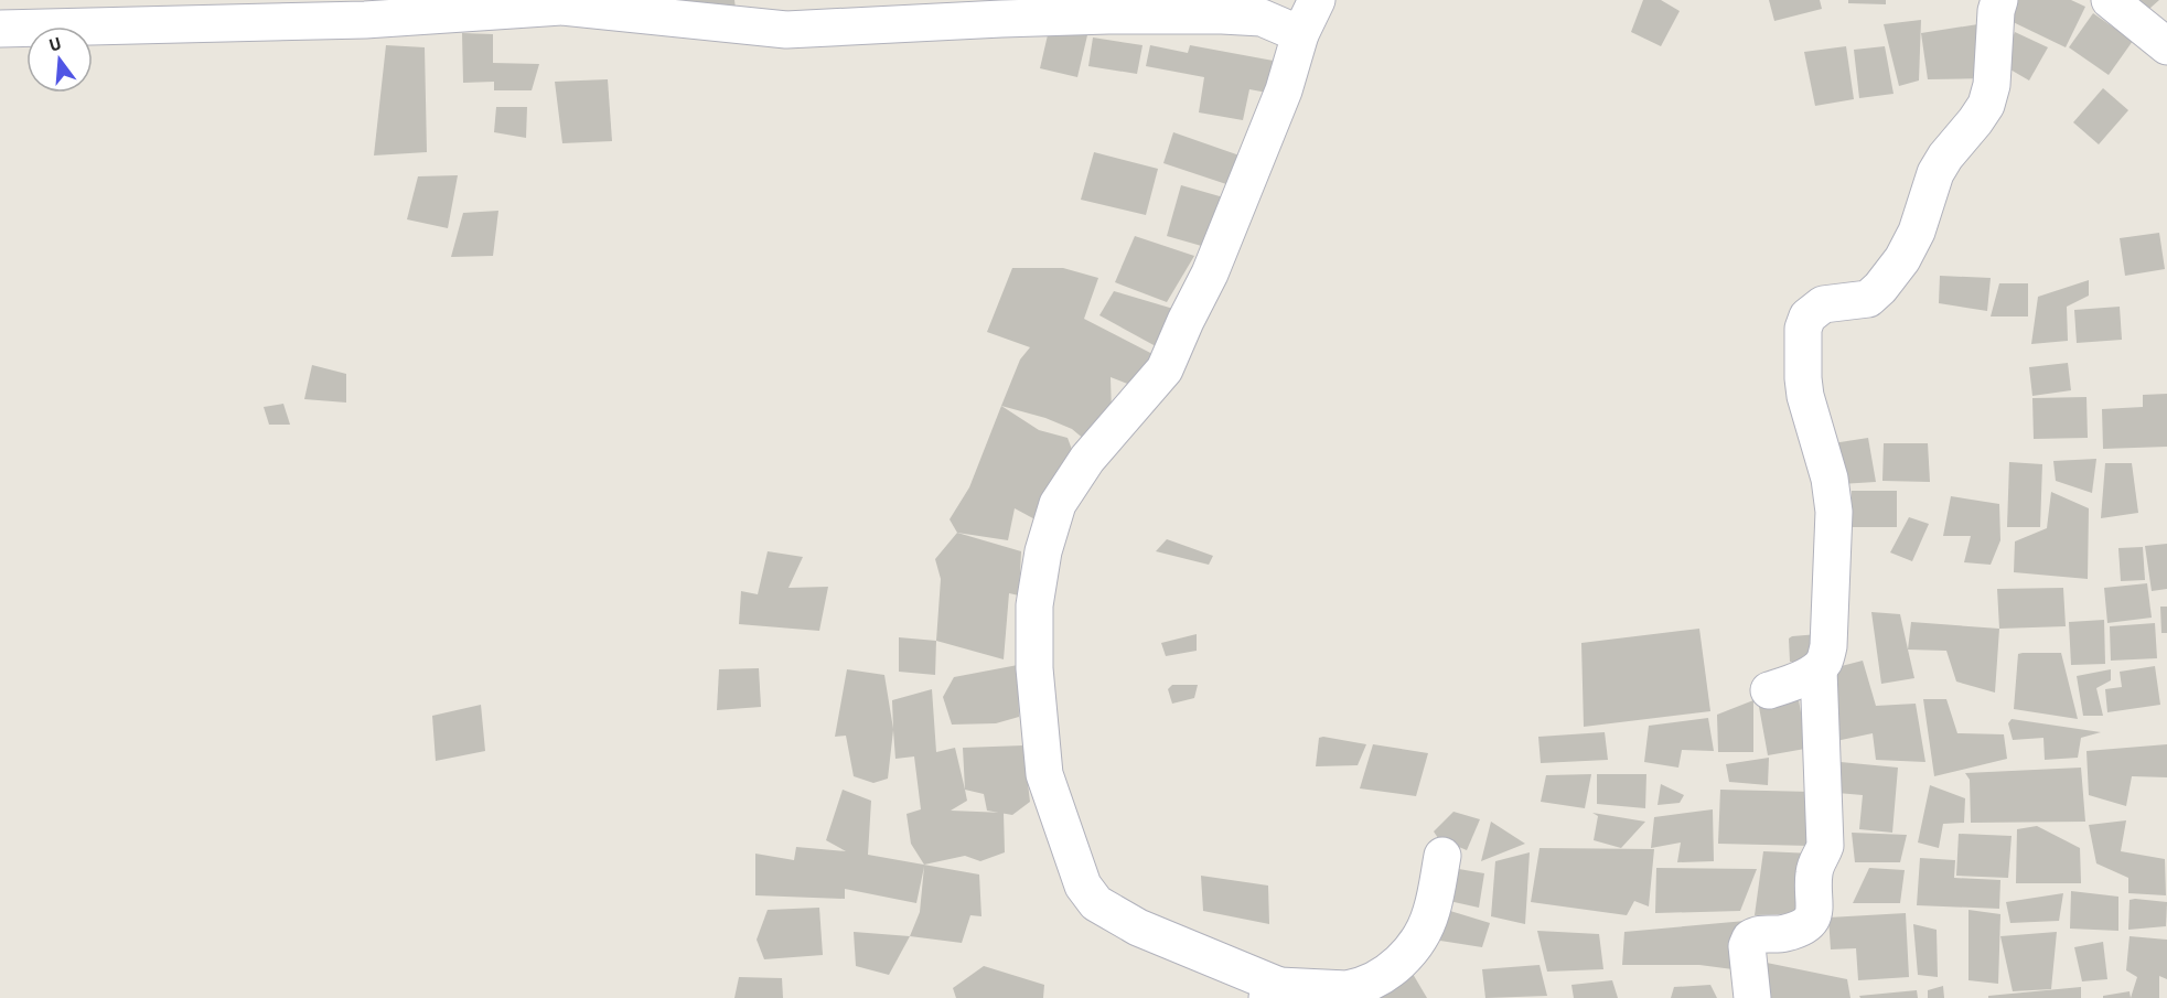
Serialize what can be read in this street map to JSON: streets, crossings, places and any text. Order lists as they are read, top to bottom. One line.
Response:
{"north":"top"}
